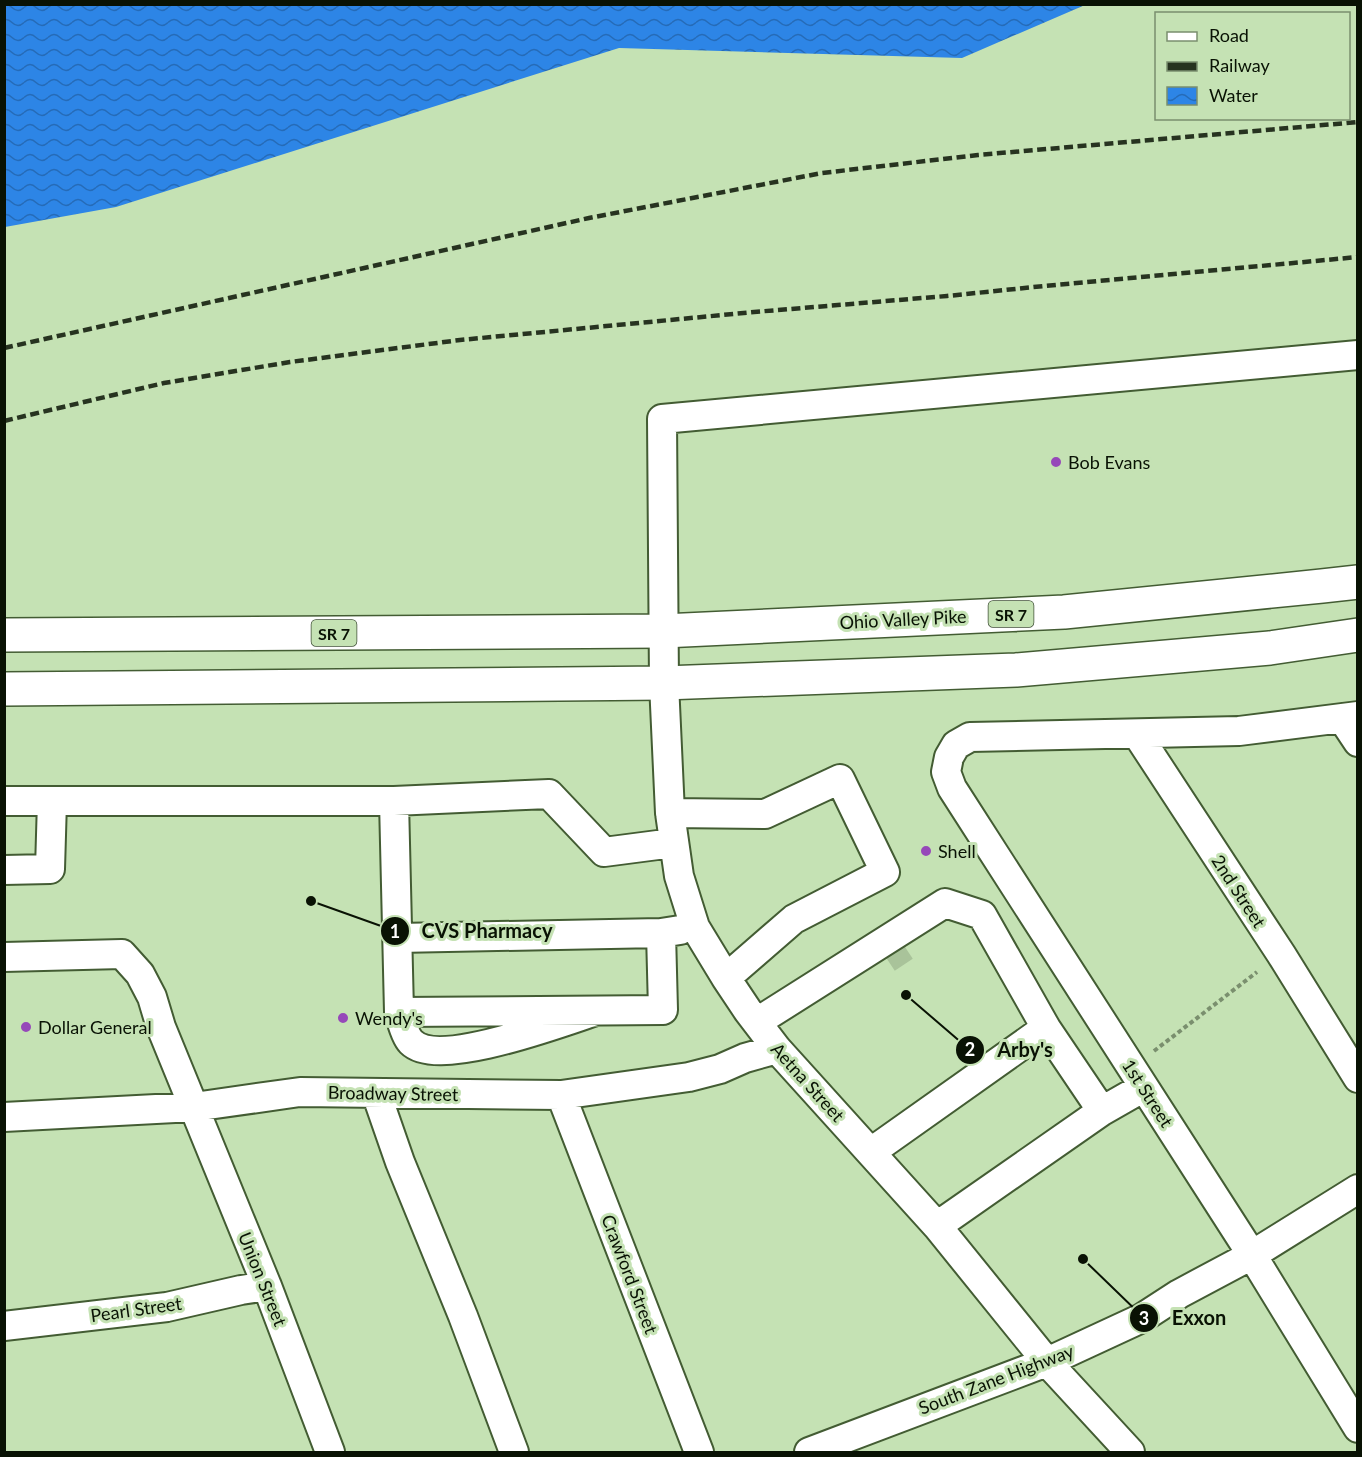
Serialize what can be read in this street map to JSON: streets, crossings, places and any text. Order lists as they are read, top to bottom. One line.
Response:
{"streets":{"highway":["SR 7","Ohio Valley Pike"],"street":["2nd Street","Aetna Street","Broadway Street","1st Street","Crawford Street","Union Street","Pearl Street","South Zane Highway"]},"crossings":[["SR 7","Ohio Valley Pike"],["SR 7","Aetna Street"],["Ohio Valley Pike","Aetna Street"],["2nd Street","1st Street"],["Aetna Street","Broadway Street"],["Aetna Street","South Zane Highway"],["Broadway Street","Crawford Street"],["Broadway Street","Union Street"],["1st Street","South Zane Highway"],["Union Street","Pearl Street"]],"places":["Bob Evans","Shell","CVS Pharmacy","Arby's","Wendy's","Dollar General","Exxon"],"legend":["Road","Railway","Water"]}
